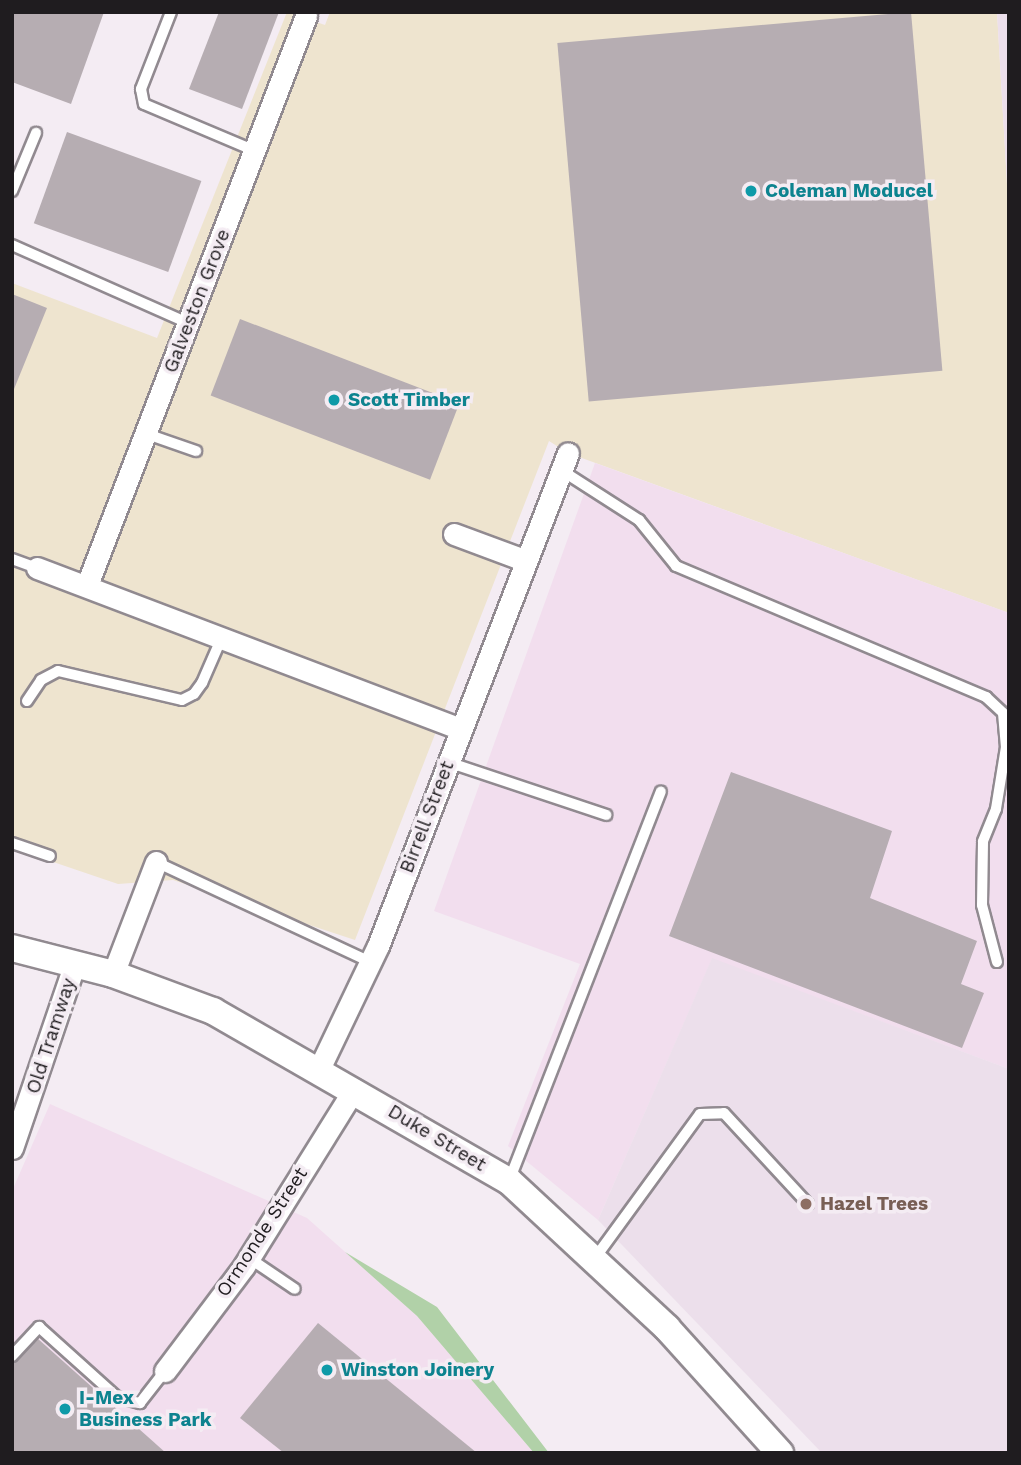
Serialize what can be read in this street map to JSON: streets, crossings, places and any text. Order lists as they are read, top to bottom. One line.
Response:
{"streets":{"street":["Galveston Grove","Birrell Street","Old Tramway","Duke Street","Ormonde Street"]},"crossings":[["Birrell Street","Duke Street"],["Old Tramway","Duke Street"],["Duke Street","Ormonde Street"]],"places":["Coleman Moducel","Scott Timber","Hazel Trees","Winston Joinery","I-Mex Business Park"]}
